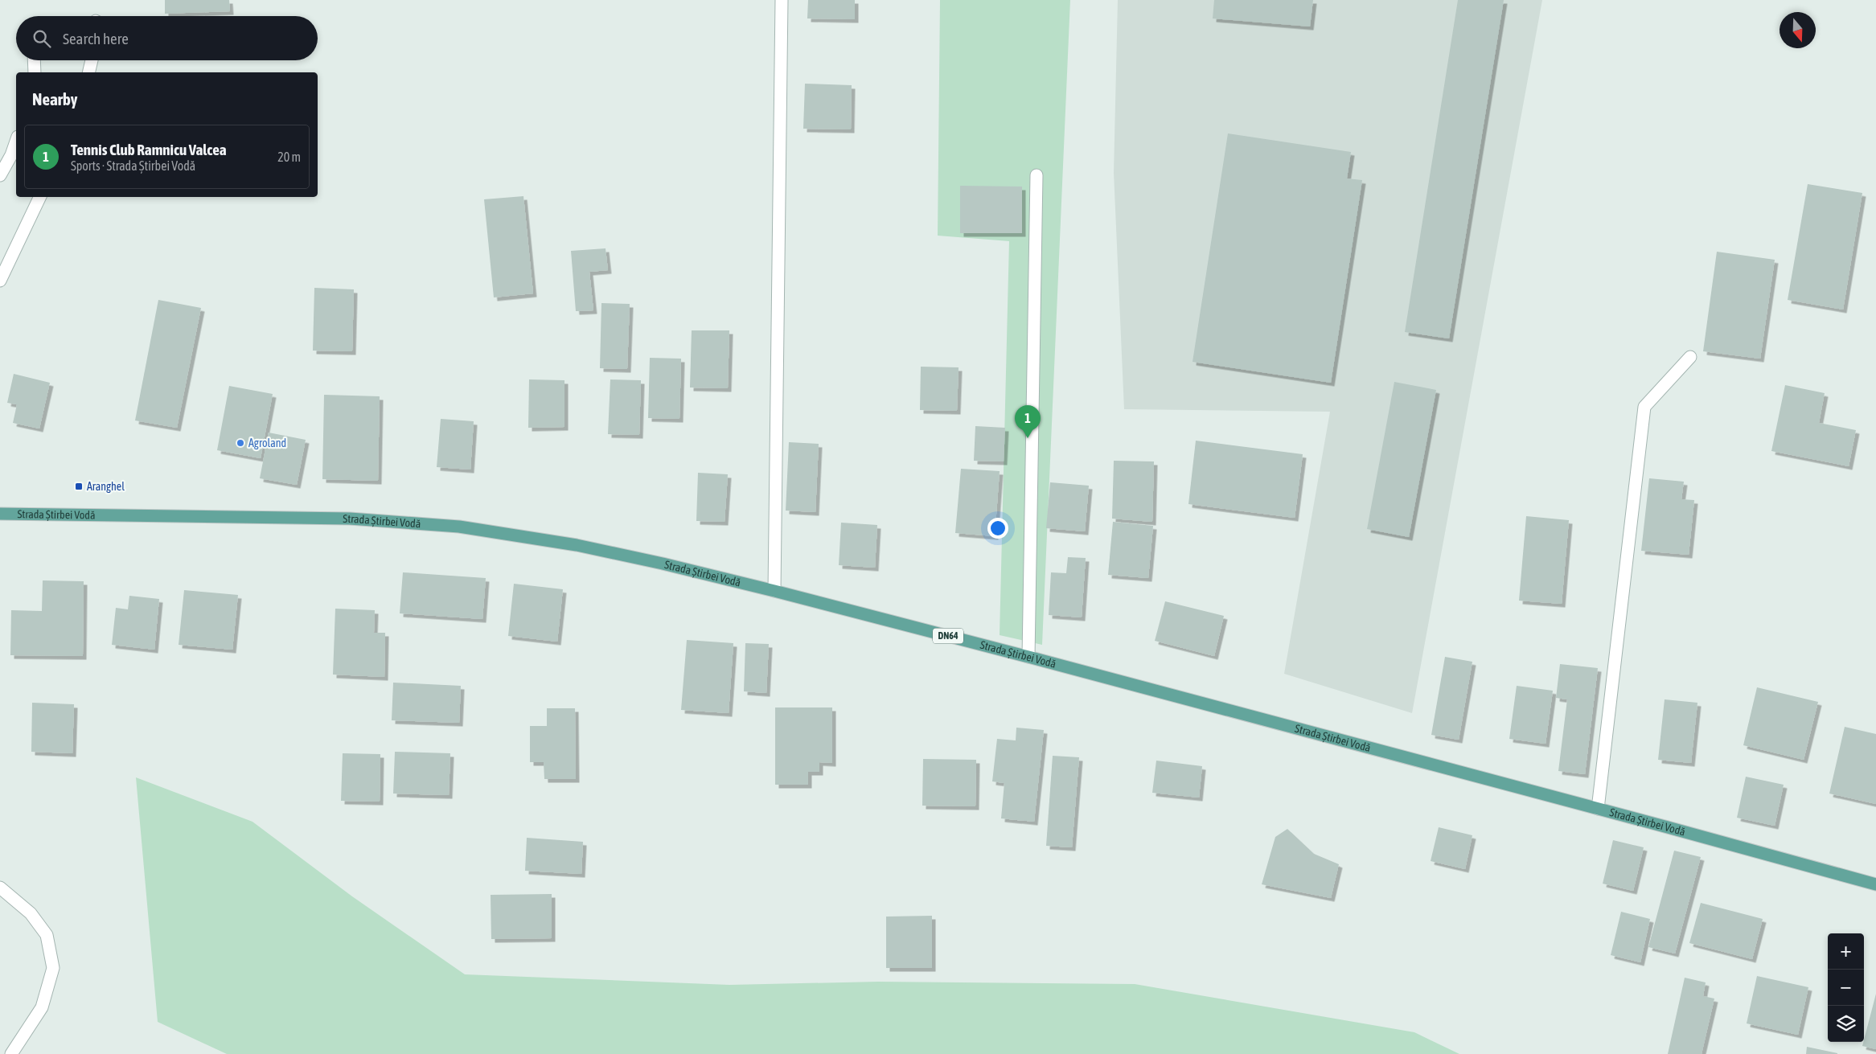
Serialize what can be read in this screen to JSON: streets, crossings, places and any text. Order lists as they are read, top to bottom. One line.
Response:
{"streets":{"main road":["Strada Știrbei Vodă","DN64"]},"places":{"other":["Agroland"],"transit":["Aranghel"]},"north":"bottom","page":{"search":"Search here","heading":"Nearby","list":[{"mark":"1","name":"Tennis Club Ramnicu Valcea","note":"Sports · Strada Știrbei Vodă","value":"20 m"}],"pins":"1","map_buttons":["+","−"]}}
